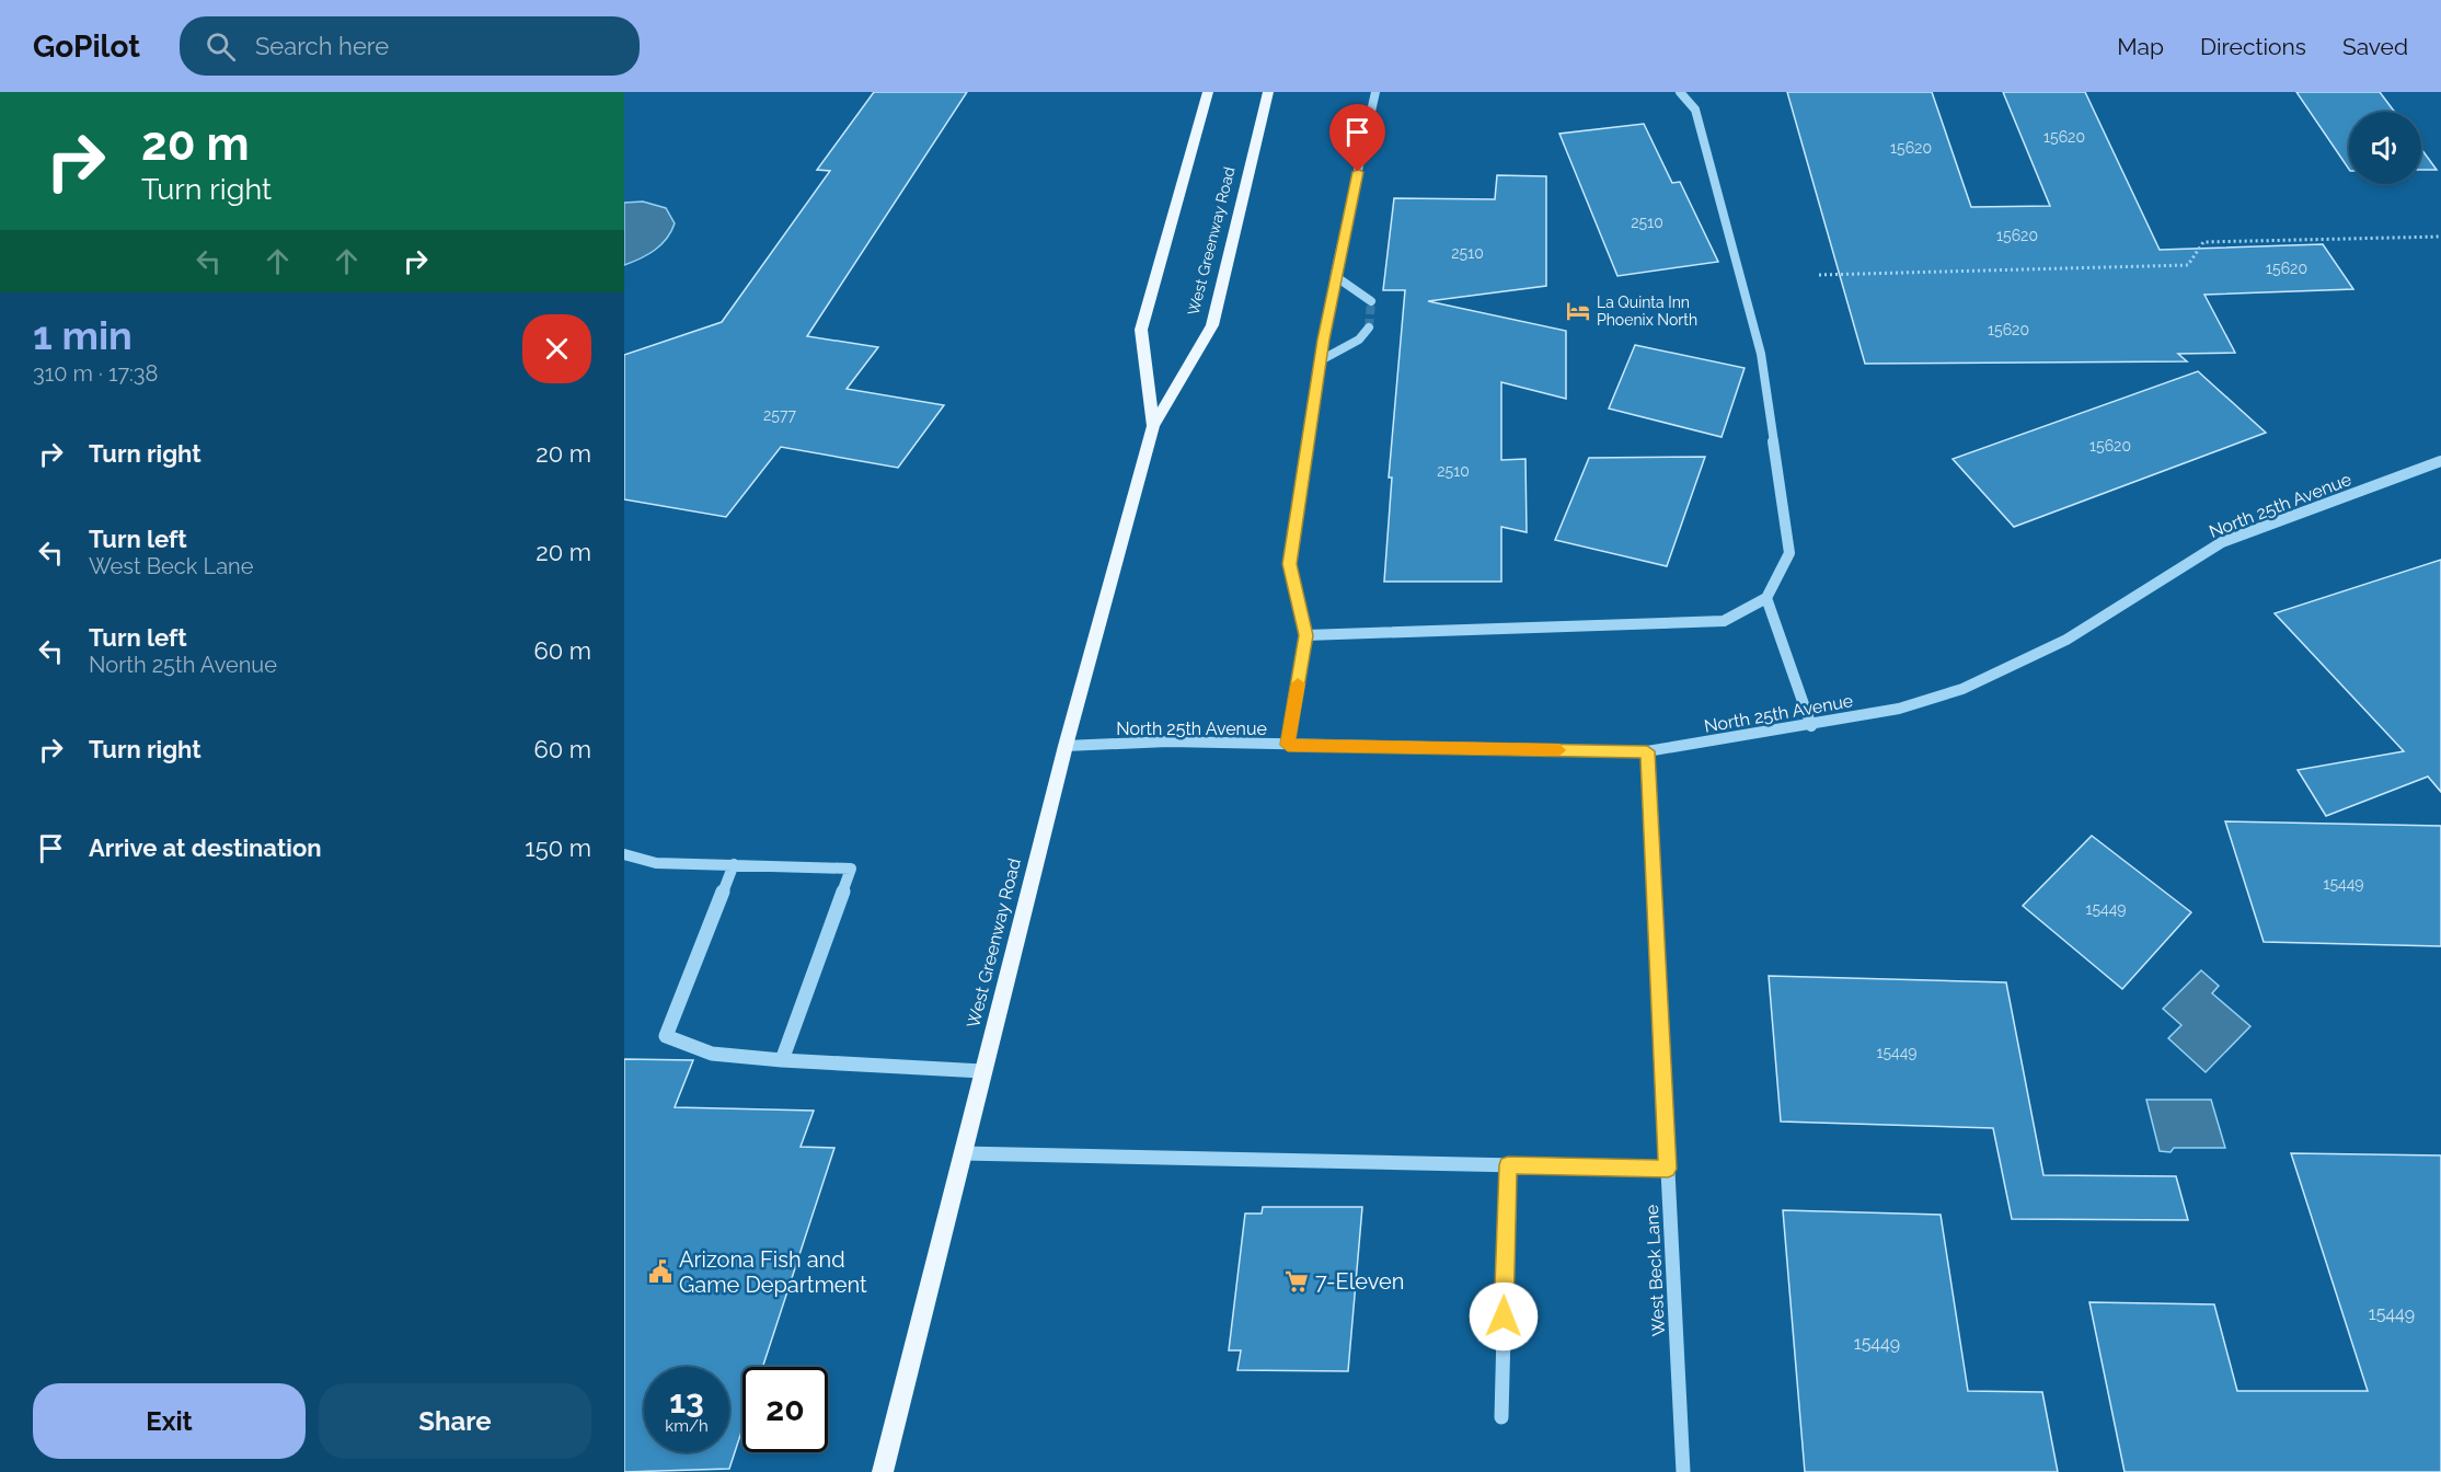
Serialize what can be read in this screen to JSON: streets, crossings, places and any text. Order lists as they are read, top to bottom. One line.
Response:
{"streets":{"main road":["West Greenway Road"],"street":["North 25th Avenue","West Beck Lane"]},"crossings":[["West Greenway Road","North 25th Avenue"],["North 25th Avenue","West Beck Lane"]],"places":{"hotel":["La Quinta Inn Phoenix North"],"public building":["Arizona Fish and Game Department"],"supermarket":["7-Eleven"]},"house_numbers":["15620","15620","2510","15620","2510","15620","15620","2577","15620","2510","15449","15449","15449","15449","15449"],"page":{"header":"GoPilot","search":"Search here","nav":["Map","Directions","Saved"],"turn":["20 m","Turn right"],"heading":["1 min","310 m · 17:38"],"list":[{"name":"Turn right","value":"20 m"},{"name":"Turn left","note":"West Beck Lane","value":"20 m"},{"name":"Turn left","note":"North 25th Avenue","value":"60 m"},{"name":"Turn right","value":"60 m"},{"name":"Arrive at destination","value":"150 m"}],"speed":"13 km/h","limit":"20","buttons":["Exit","Share"]}}
